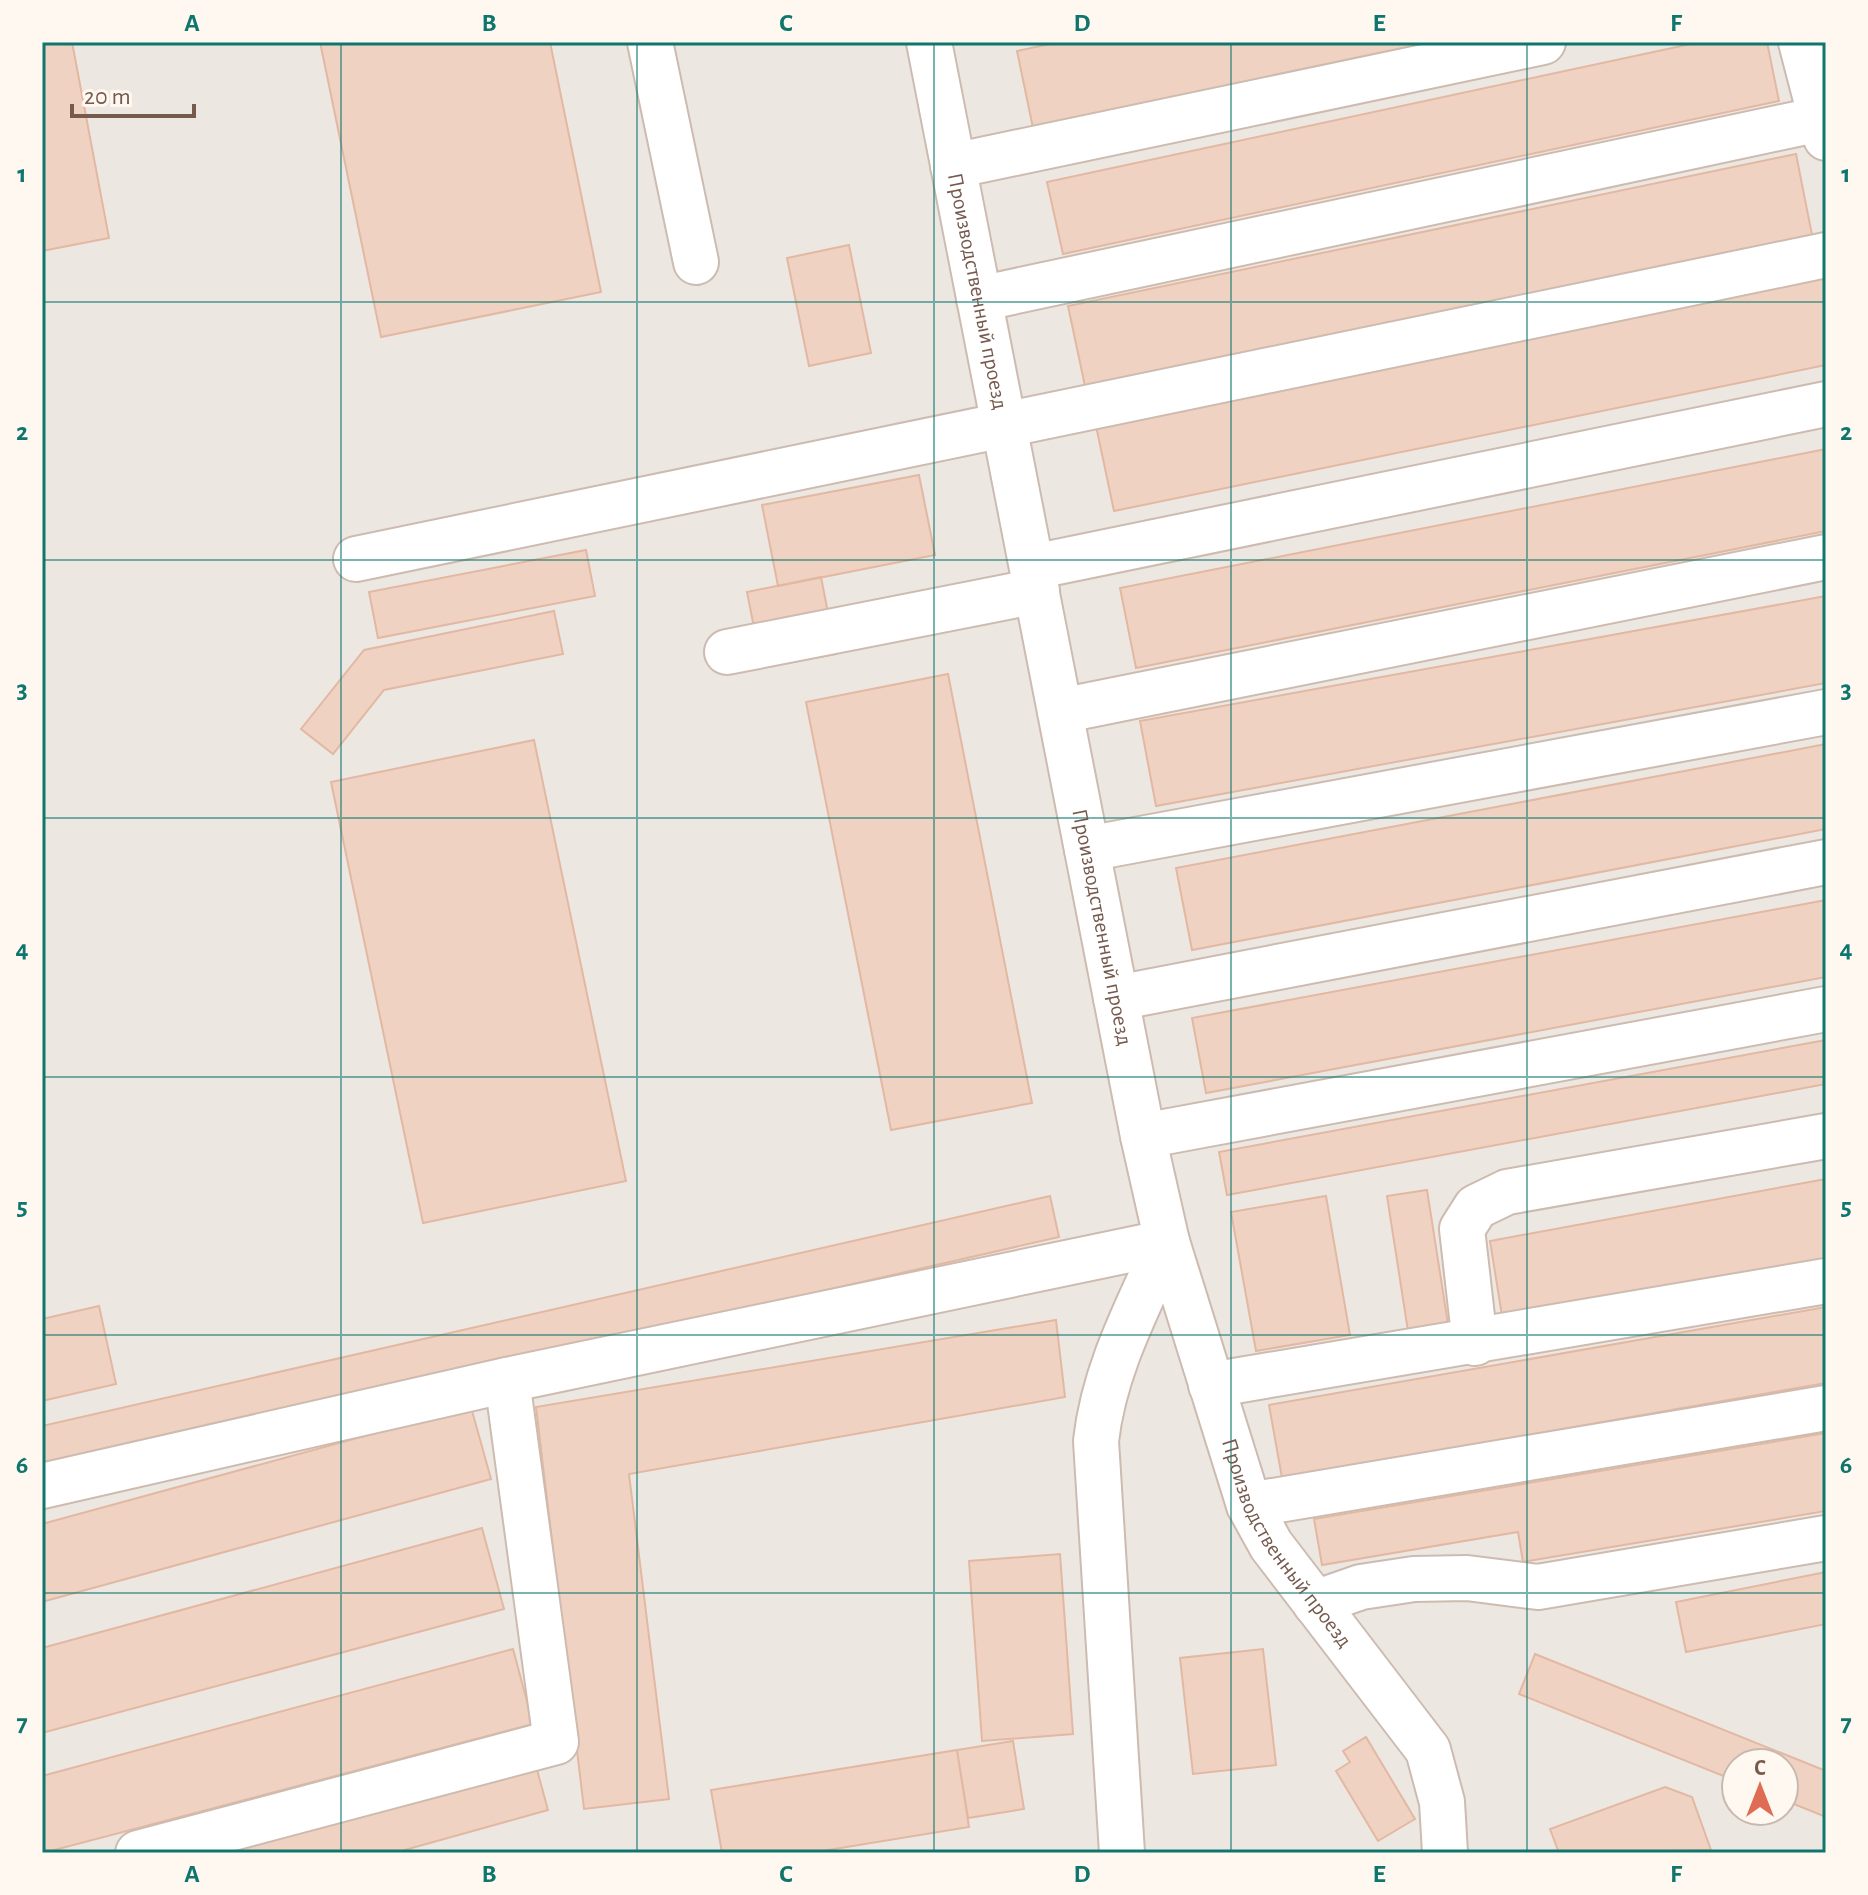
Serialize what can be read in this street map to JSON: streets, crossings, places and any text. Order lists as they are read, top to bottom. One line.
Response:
{"streets":{"street":["Производственный проезд"]},"scale_bar":"20 m","north":"top","grid":{"columns":["A","B","C","D","E","F"],"rows":["1","2","3","4","5","6","7"]}}
